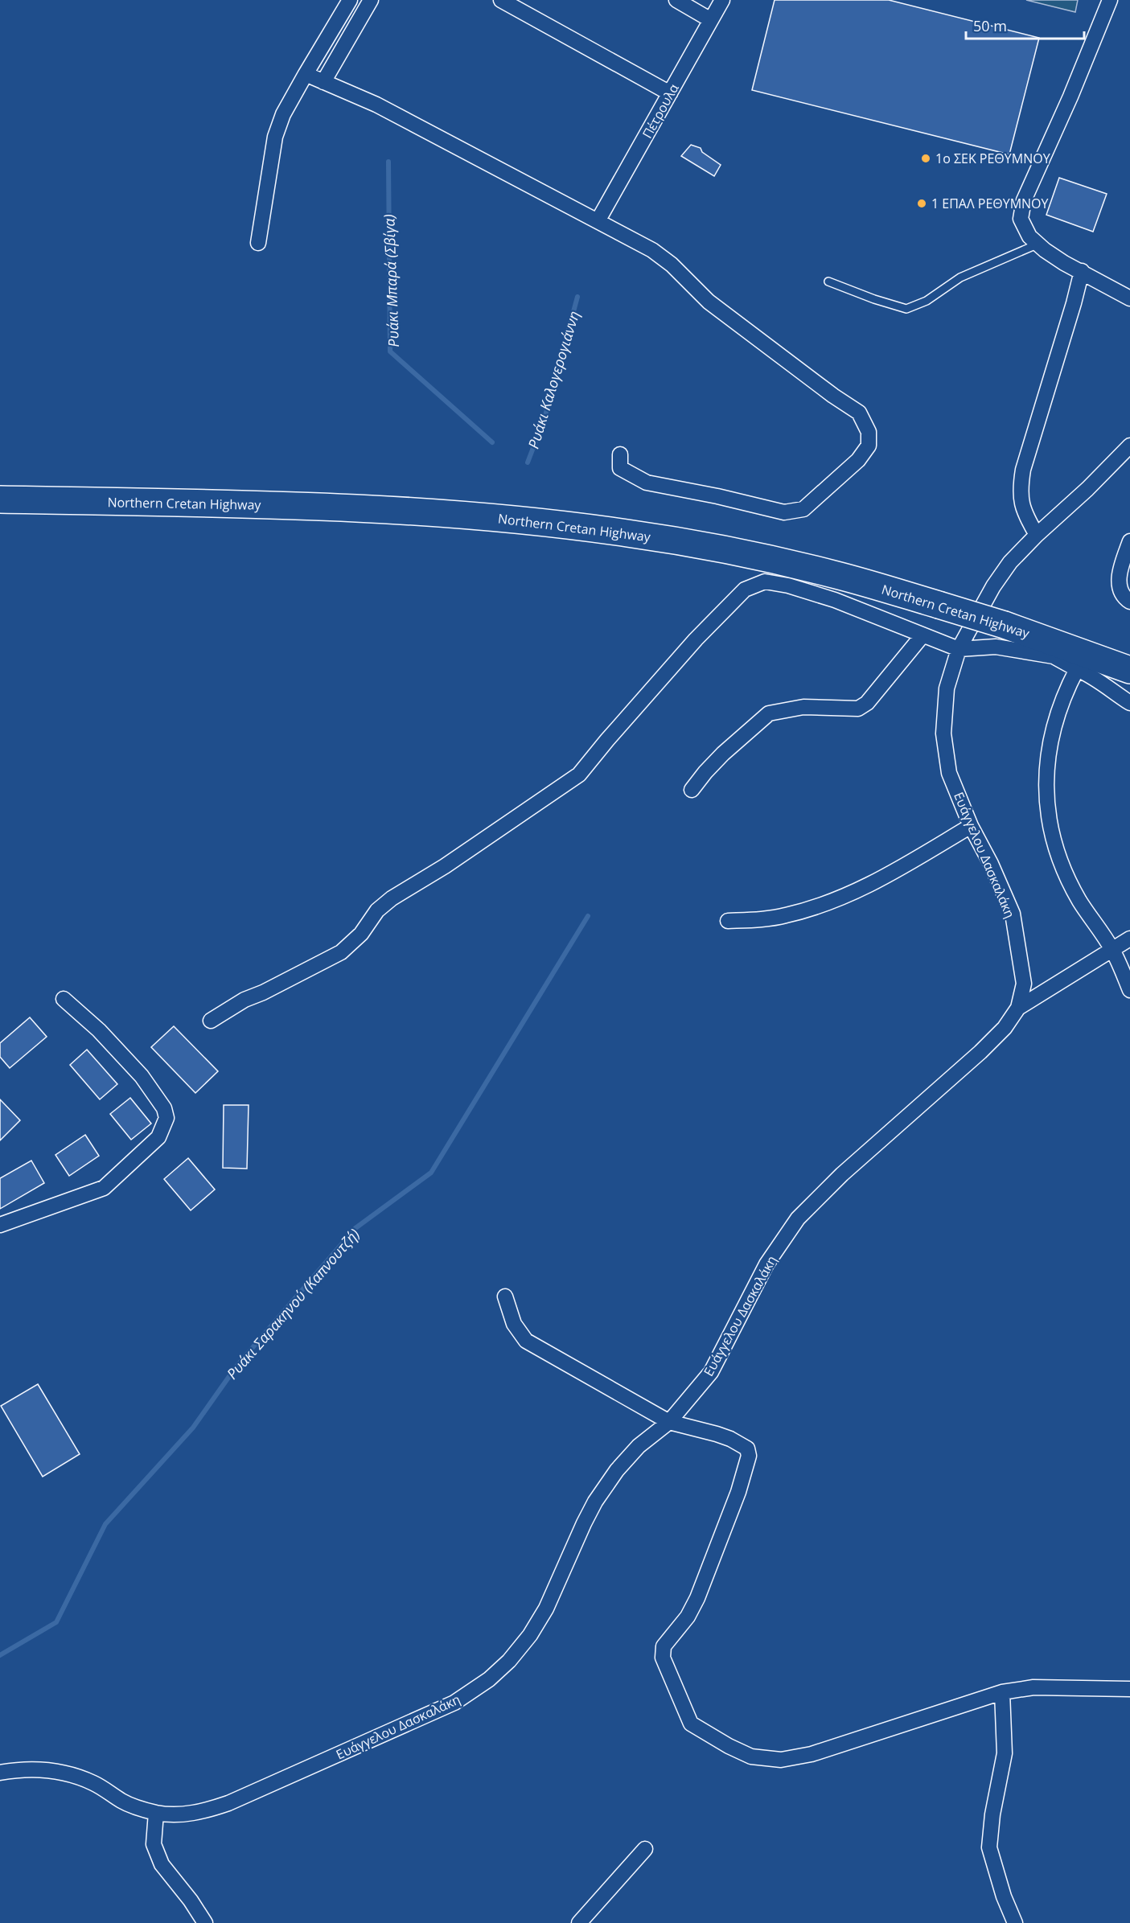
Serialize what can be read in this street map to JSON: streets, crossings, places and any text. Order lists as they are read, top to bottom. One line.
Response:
{"streets":{"highway":["Northern Cretan Highway"],"street":["Πέτρουλα","Ευάγγελου Δασκαλάκη"]},"water":["Ρυάκι Μπαρά (Σβίγα)","Ρυάκι Καλογερογιάννη","Ρυάκι Σαρακηνού (Καπνουτζή)"],"places":["1ο ΣΕΚ ΡΕΘΥΜΝΟΥ","1 ΕΠΑΛ ΡΕΘΥΜΝΟΥ"],"scale_bar":"50 m"}
